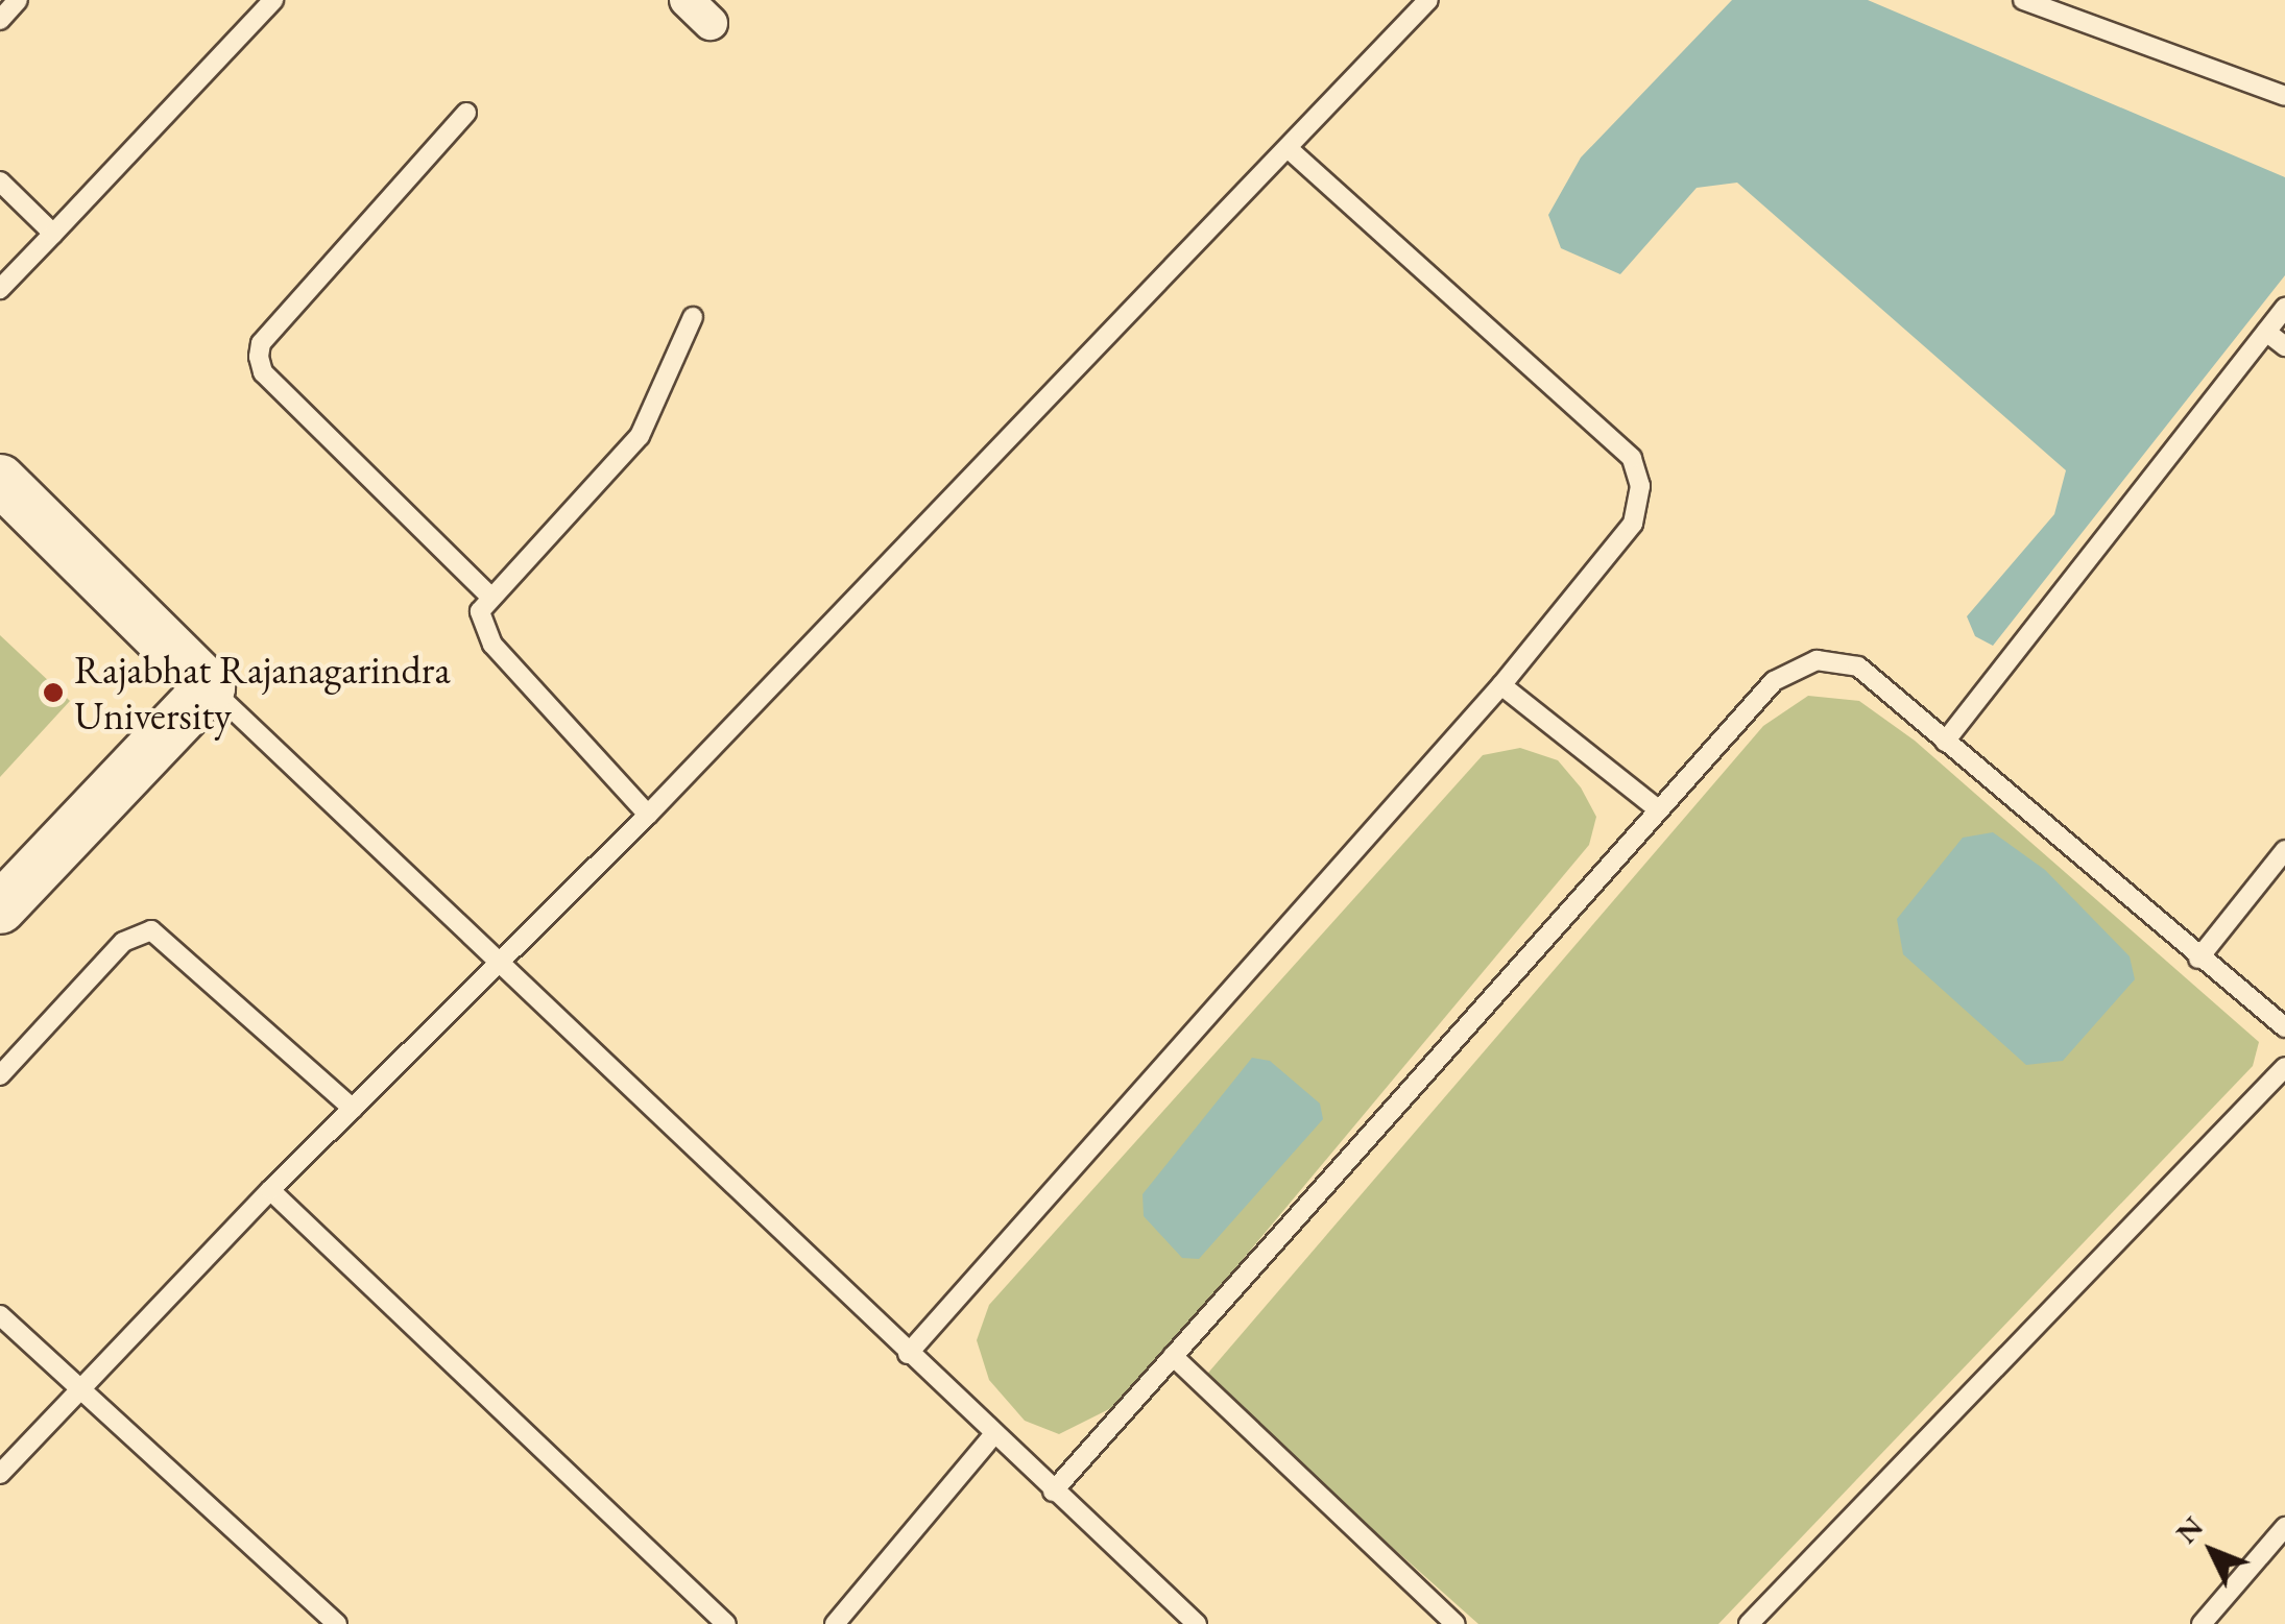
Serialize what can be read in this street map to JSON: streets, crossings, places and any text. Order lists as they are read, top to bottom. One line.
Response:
{"places":["Rajabhat Rajanagarindra University"],"north":"top left"}
